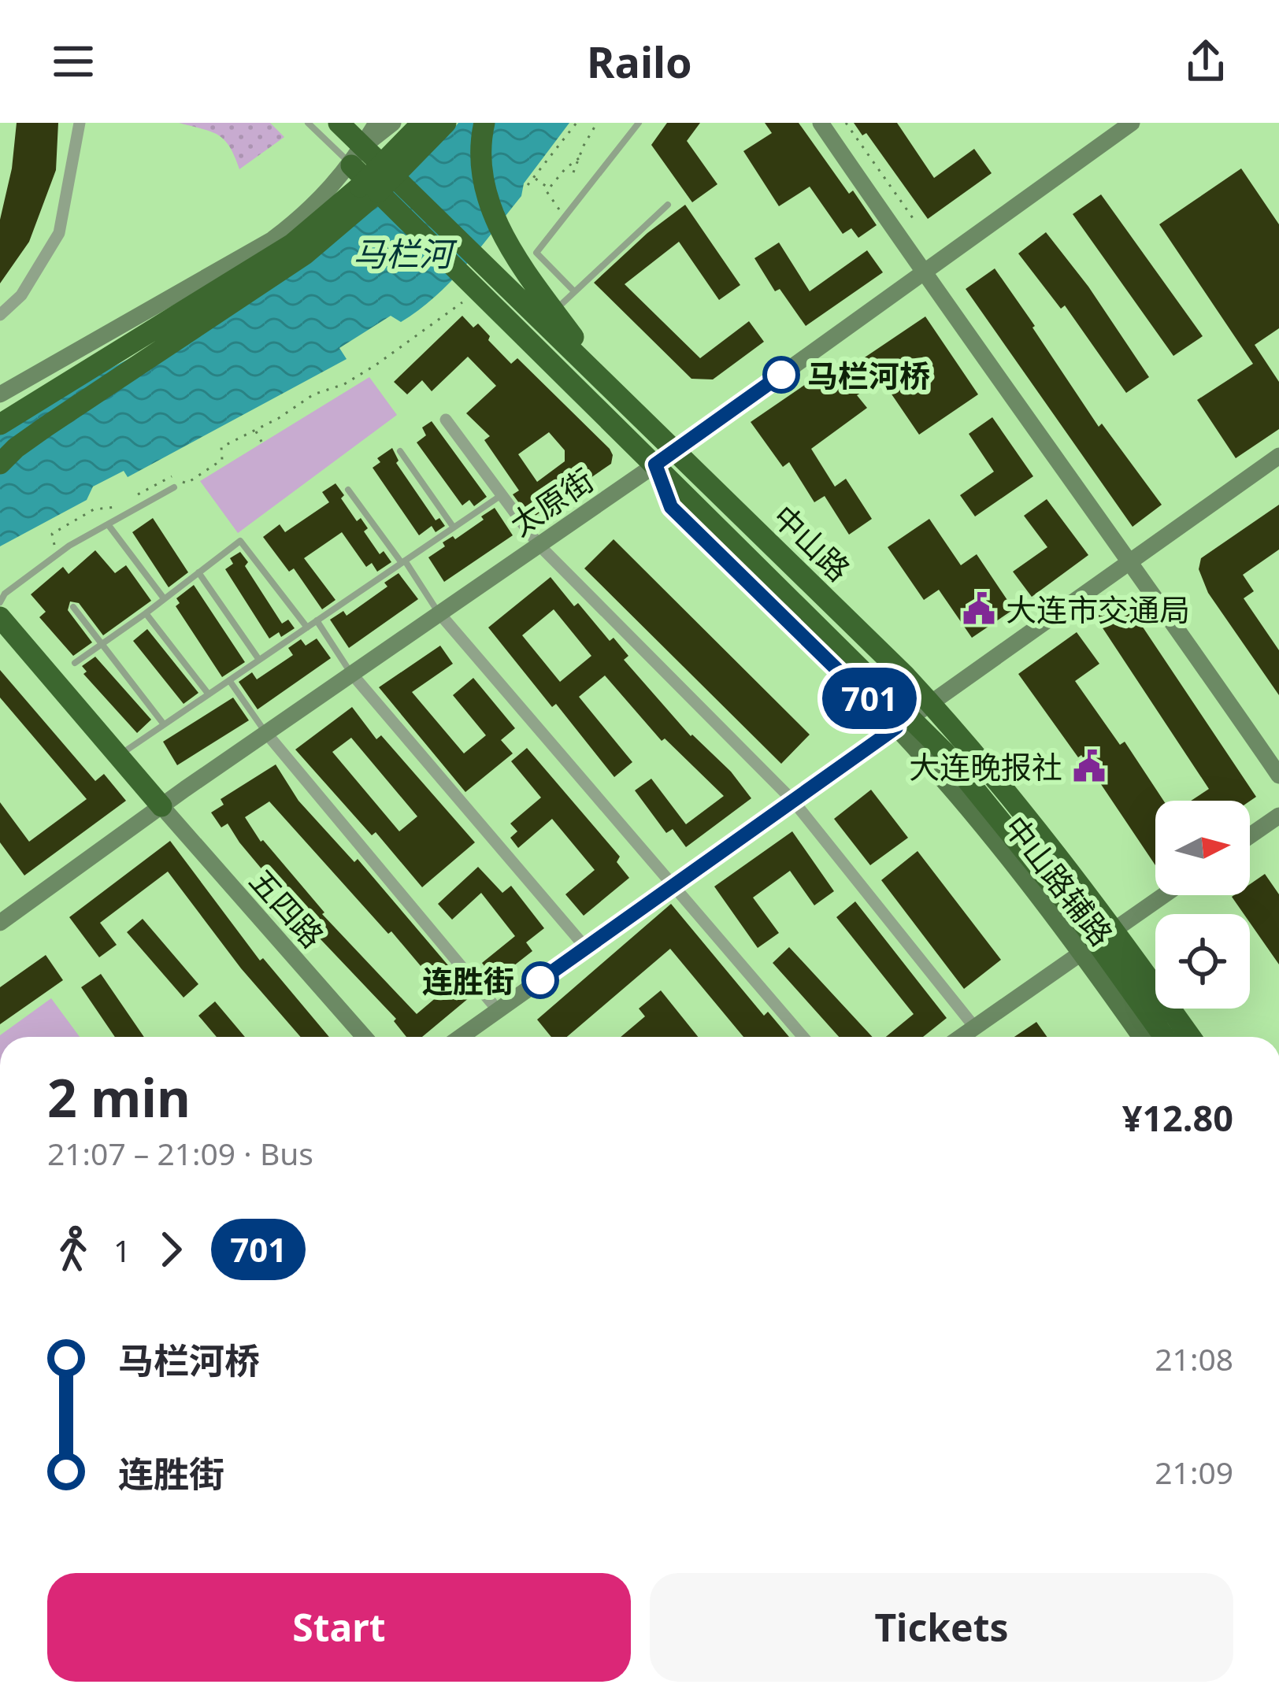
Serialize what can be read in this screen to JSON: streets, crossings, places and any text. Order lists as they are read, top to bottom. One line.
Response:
{"streets":{"highway":["中山路"],"main road":["中山路辅路"],"street":["太原街","五四路"]},"crossings":[["太原街","中山路"],["太原街","五四路"],["中山路","中山路辅路"]],"water":["马栏河"],"places":{"other":["马栏河桥","连胜街"],"public building":["大连市交通局","大连晚报社"]},"lines":["bus line 701"],"north":"right","page":{"header":"Railo","on_map":"701","heading":["2 min","21:07 – 21:09 · Bus","¥12.80"],"legs":["1","701"],"list":[{"name":"马栏河桥","value":"21:08"},{"name":"连胜街","value":"21:09"}],"buttons":["Start","Tickets"]}}
